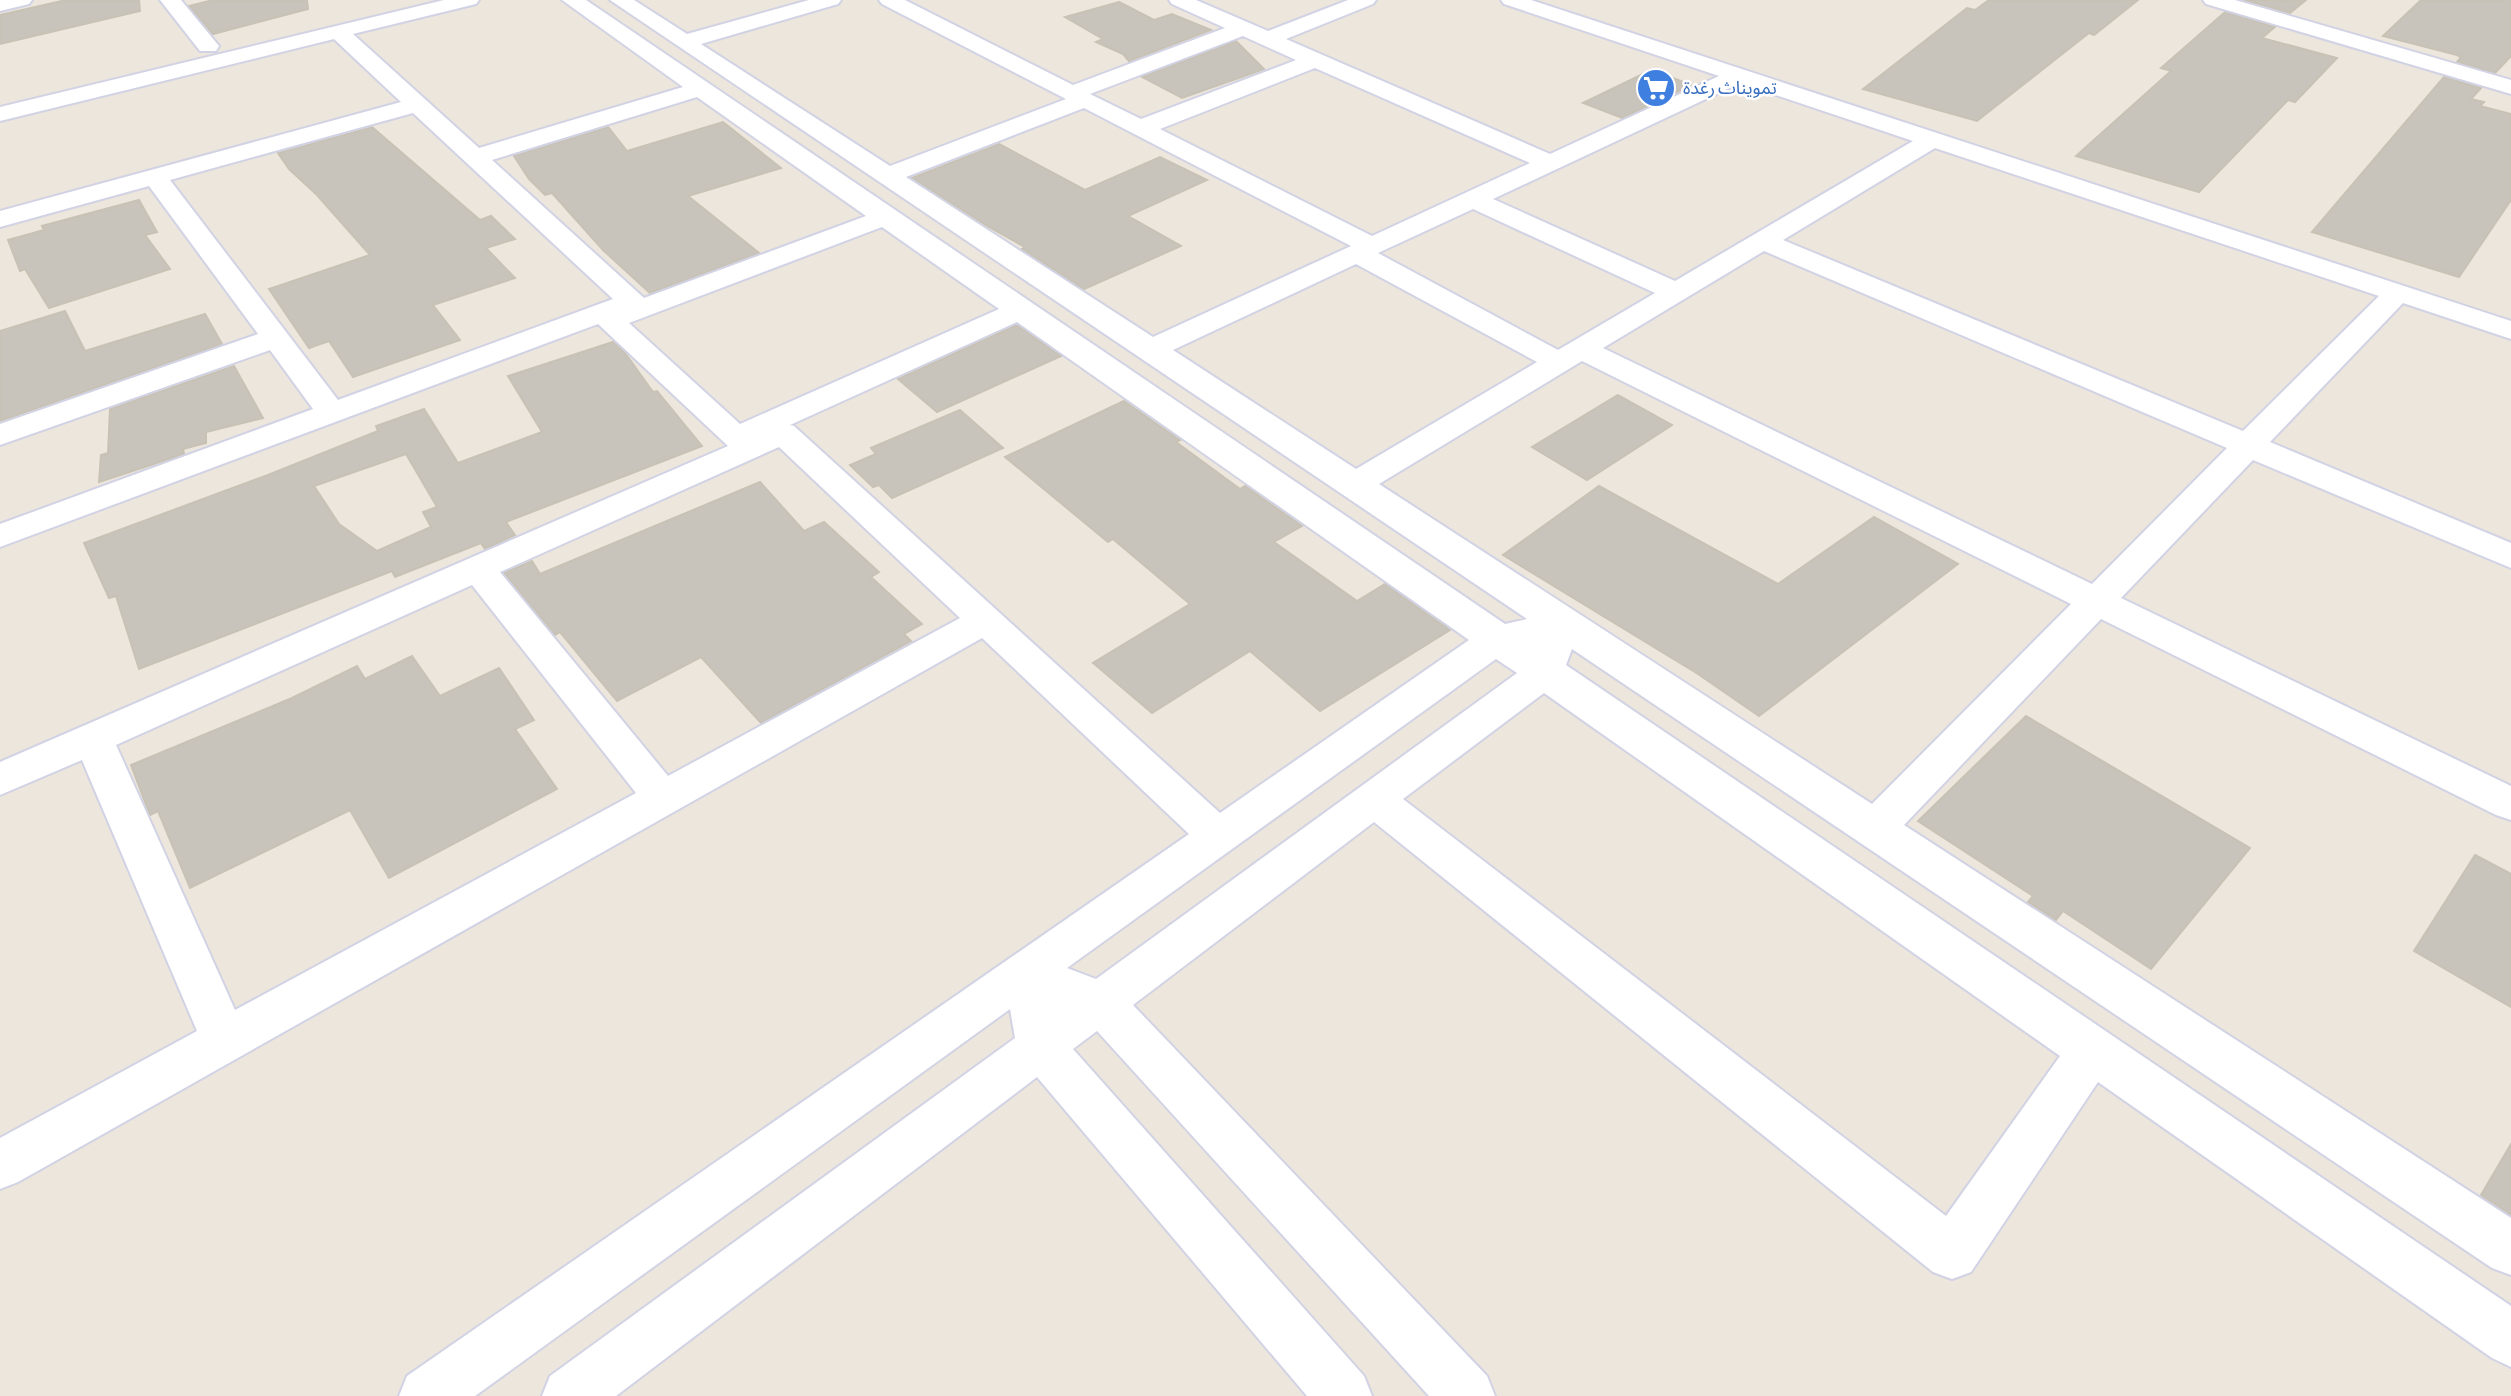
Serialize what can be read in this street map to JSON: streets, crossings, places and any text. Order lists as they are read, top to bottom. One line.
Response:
{"places":{"supermarket":["تمويناث رغدة"]}}
